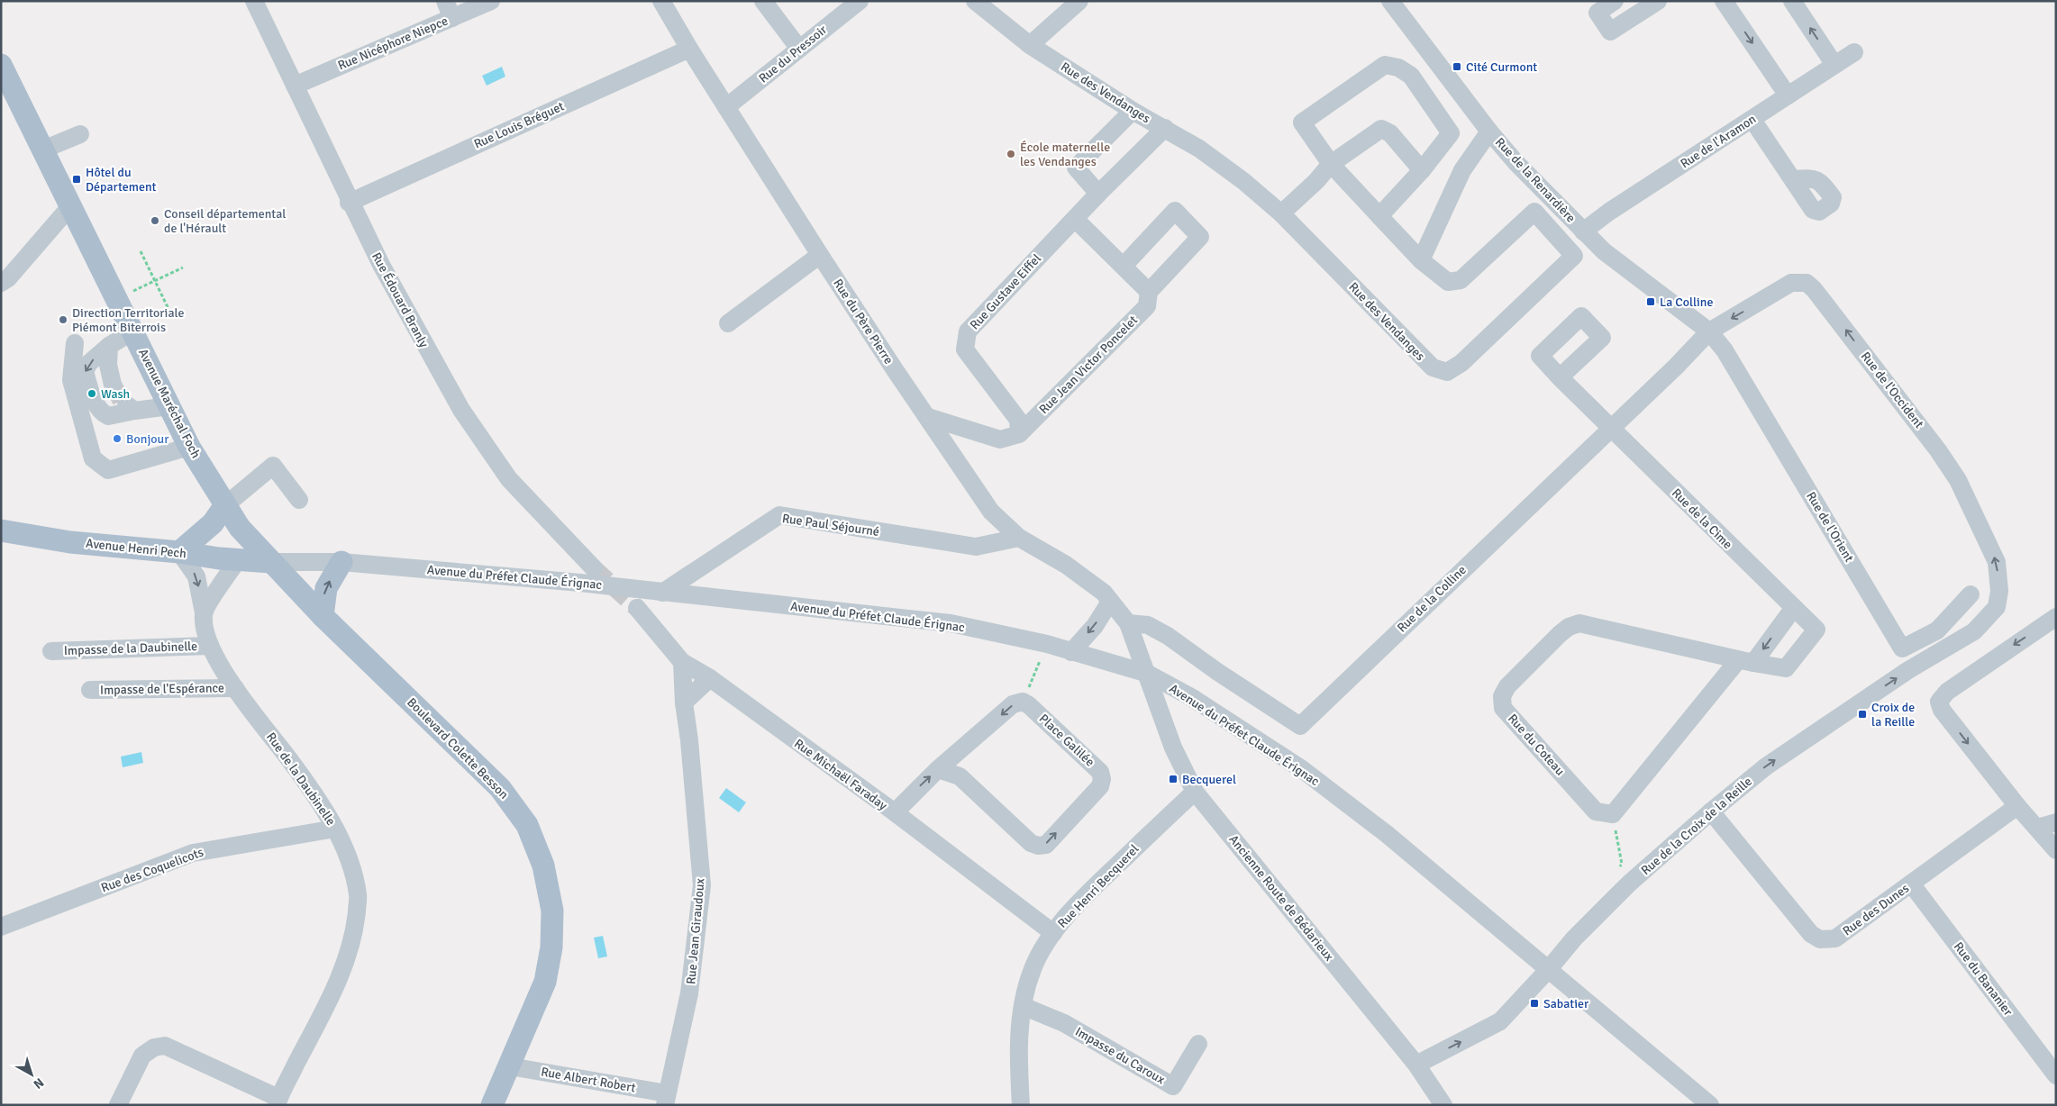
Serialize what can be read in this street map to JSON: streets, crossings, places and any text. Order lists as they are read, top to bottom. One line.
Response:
{"streets":{"main road":["Avenue Maréchal Foch","Avenue Henri Pech","Boulevard Colette Besson"],"street":["Rue Nicéphore Niepce","Rue du Pressoir","Rue des Vendanges","Rue Louis Bréguet","Rue de l'Aramon","Rue de la Renardière","Rue Gustave Eiffel","Rue Édouard Branly","Rue du Père Pierre","Rue Jean Victor Poncelet","Rue de l'Occident","Rue de la Cime","Rue Paul Séjourné","Rue de l'Orient","Avenue du Préfet Claude Érignac","Rue de la Colline","Impasse de la Daubinelle","Impasse de l'Espérance","Place Galilée","Rue du Coteau","Rue Michaël Faraday","Rue de la Daubinelle","Rue de la Croix de la Reille","Rue des Coquelicots","Rue Henri Becquerel","Ancienne Route de Bédarieux","Rue des Dunes","Rue Jean Giraudoux","Rue du Bananier","Impasse du Caroux","Rue Albert Robert"]},"crossings":[["Rue Nicéphore Niepce","Rue Édouard Branly"],["Rue du Pressoir","Rue du Père Pierre"],["Rue des Vendanges","Rue Gustave Eiffel"],["Rue Louis Bréguet","Rue Édouard Branly"],["Rue Louis Bréguet","Rue du Père Pierre"],["Rue de l'Aramon","Rue de la Renardière"],["Rue de la Renardière","Rue de l'Occident"],["Rue de la Renardière","Rue de l'Orient"],["Rue de la Renardière","Rue de la Colline"],["Rue Gustave Eiffel","Rue Jean Victor Poncelet"],["Rue du Père Pierre","Rue Paul Séjourné"],["Rue du Père Pierre","Avenue du Préfet Claude Érignac"],["Rue du Père Pierre","Rue de la Colline"],["Rue du Père Pierre","Ancienne Route de Bédarieux"],["Rue de l'Occident","Rue de l'Orient"],["Rue de l'Occident","Rue de la Colline"],["Rue de l'Occident","Rue de la Croix de la Reille"],["Avenue Maréchal Foch","Avenue Henri Pech"],["Avenue Maréchal Foch","Avenue du Préfet Claude Érignac"],["Avenue Maréchal Foch","Boulevard Colette Besson"],["Rue de la Cime","Rue de la Colline"],["Rue de la Cime","Rue du Coteau"],["Rue Paul Séjourné","Avenue du Préfet Claude Érignac"],["Rue de l'Orient","Rue de la Colline"],["Avenue Henri Pech","Avenue du Préfet Claude Érignac"],["Avenue Henri Pech","Boulevard Colette Besson"],["Avenue Henri Pech","Rue de la Daubinelle"],["Avenue du Préfet Claude Érignac","Boulevard Colette Besson"],["Avenue du Préfet Claude Érignac","Rue de la Croix de la Reille"],["Avenue du Préfet Claude Érignac","Ancienne Route de Bédarieux"],["Impasse de la Daubinelle","Rue de la Daubinelle"],["Impasse de l'Espérance","Rue de la Daubinelle"],["Place Galilée","Rue Michaël Faraday"],["Boulevard Colette Besson","Rue Albert Robert"],["Rue Michaël Faraday","Rue Henri Becquerel"],["Rue Michaël Faraday","Rue Jean Giraudoux"],["Rue de la Daubinelle","Rue des Coquelicots"],["Rue de la Croix de la Reille","Ancienne Route de Bédarieux"],["Rue de la Croix de la Reille","Rue des Dunes"],["Rue Henri Becquerel","Ancienne Route de Bédarieux"],["Rue Henri Becquerel","Impasse du Caroux"],["Rue des Dunes","Rue du Bananier"],["Rue Jean Giraudoux","Rue Albert Robert"]],"one_way":["Rue de l'Occident"],"places":{"transit":["Cité Curmont","Hôtel du Département","La Colline","Croix de la Reille","Becquerel","Sabatier"],"other":["École maternelle les Vendanges","Conseil départemental de l'Hérault","Direction Territoriale Piémont Biterrois","Wash","Bonjour"]},"north":"bottom right"}
